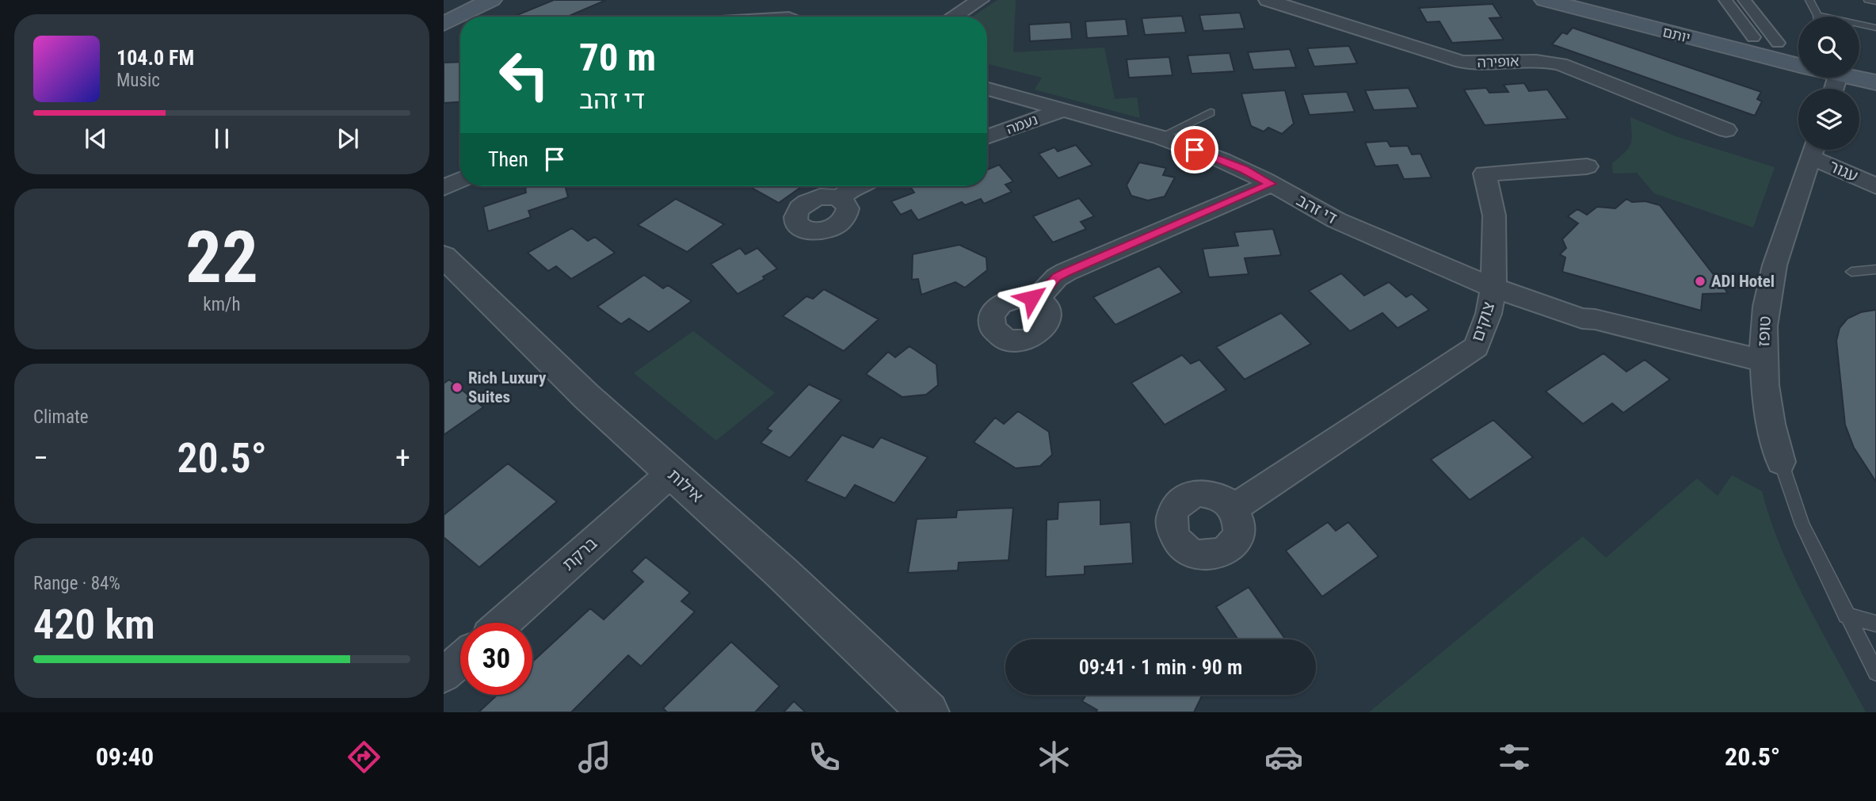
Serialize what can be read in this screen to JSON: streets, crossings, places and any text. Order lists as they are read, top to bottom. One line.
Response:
{"streets":{"main road":["יותם"],"street":["אופירה","נעמה","עגור","די זהב","צוקים","טופז","אילות","ברקת"]},"crossings":[["נעמה","די זהב"],["די זהב","צוקים"],["צוקים","טופז"],["אילות","ברקת"]],"places":["ADI Hotel","Rich Luxury Suites"],"page":{"turn":["70 m","די זהב"],"song":["104.0 FM","Music"],"then":"Then","tile":[["22","km/h"],"Climate",["Range · 84%","420 km"]],"heat":["−","20.5°","+"],"limit":"30","trip":"09:41 · 1 min · 90 m","tabs":["09:40","20.5°"]}}
